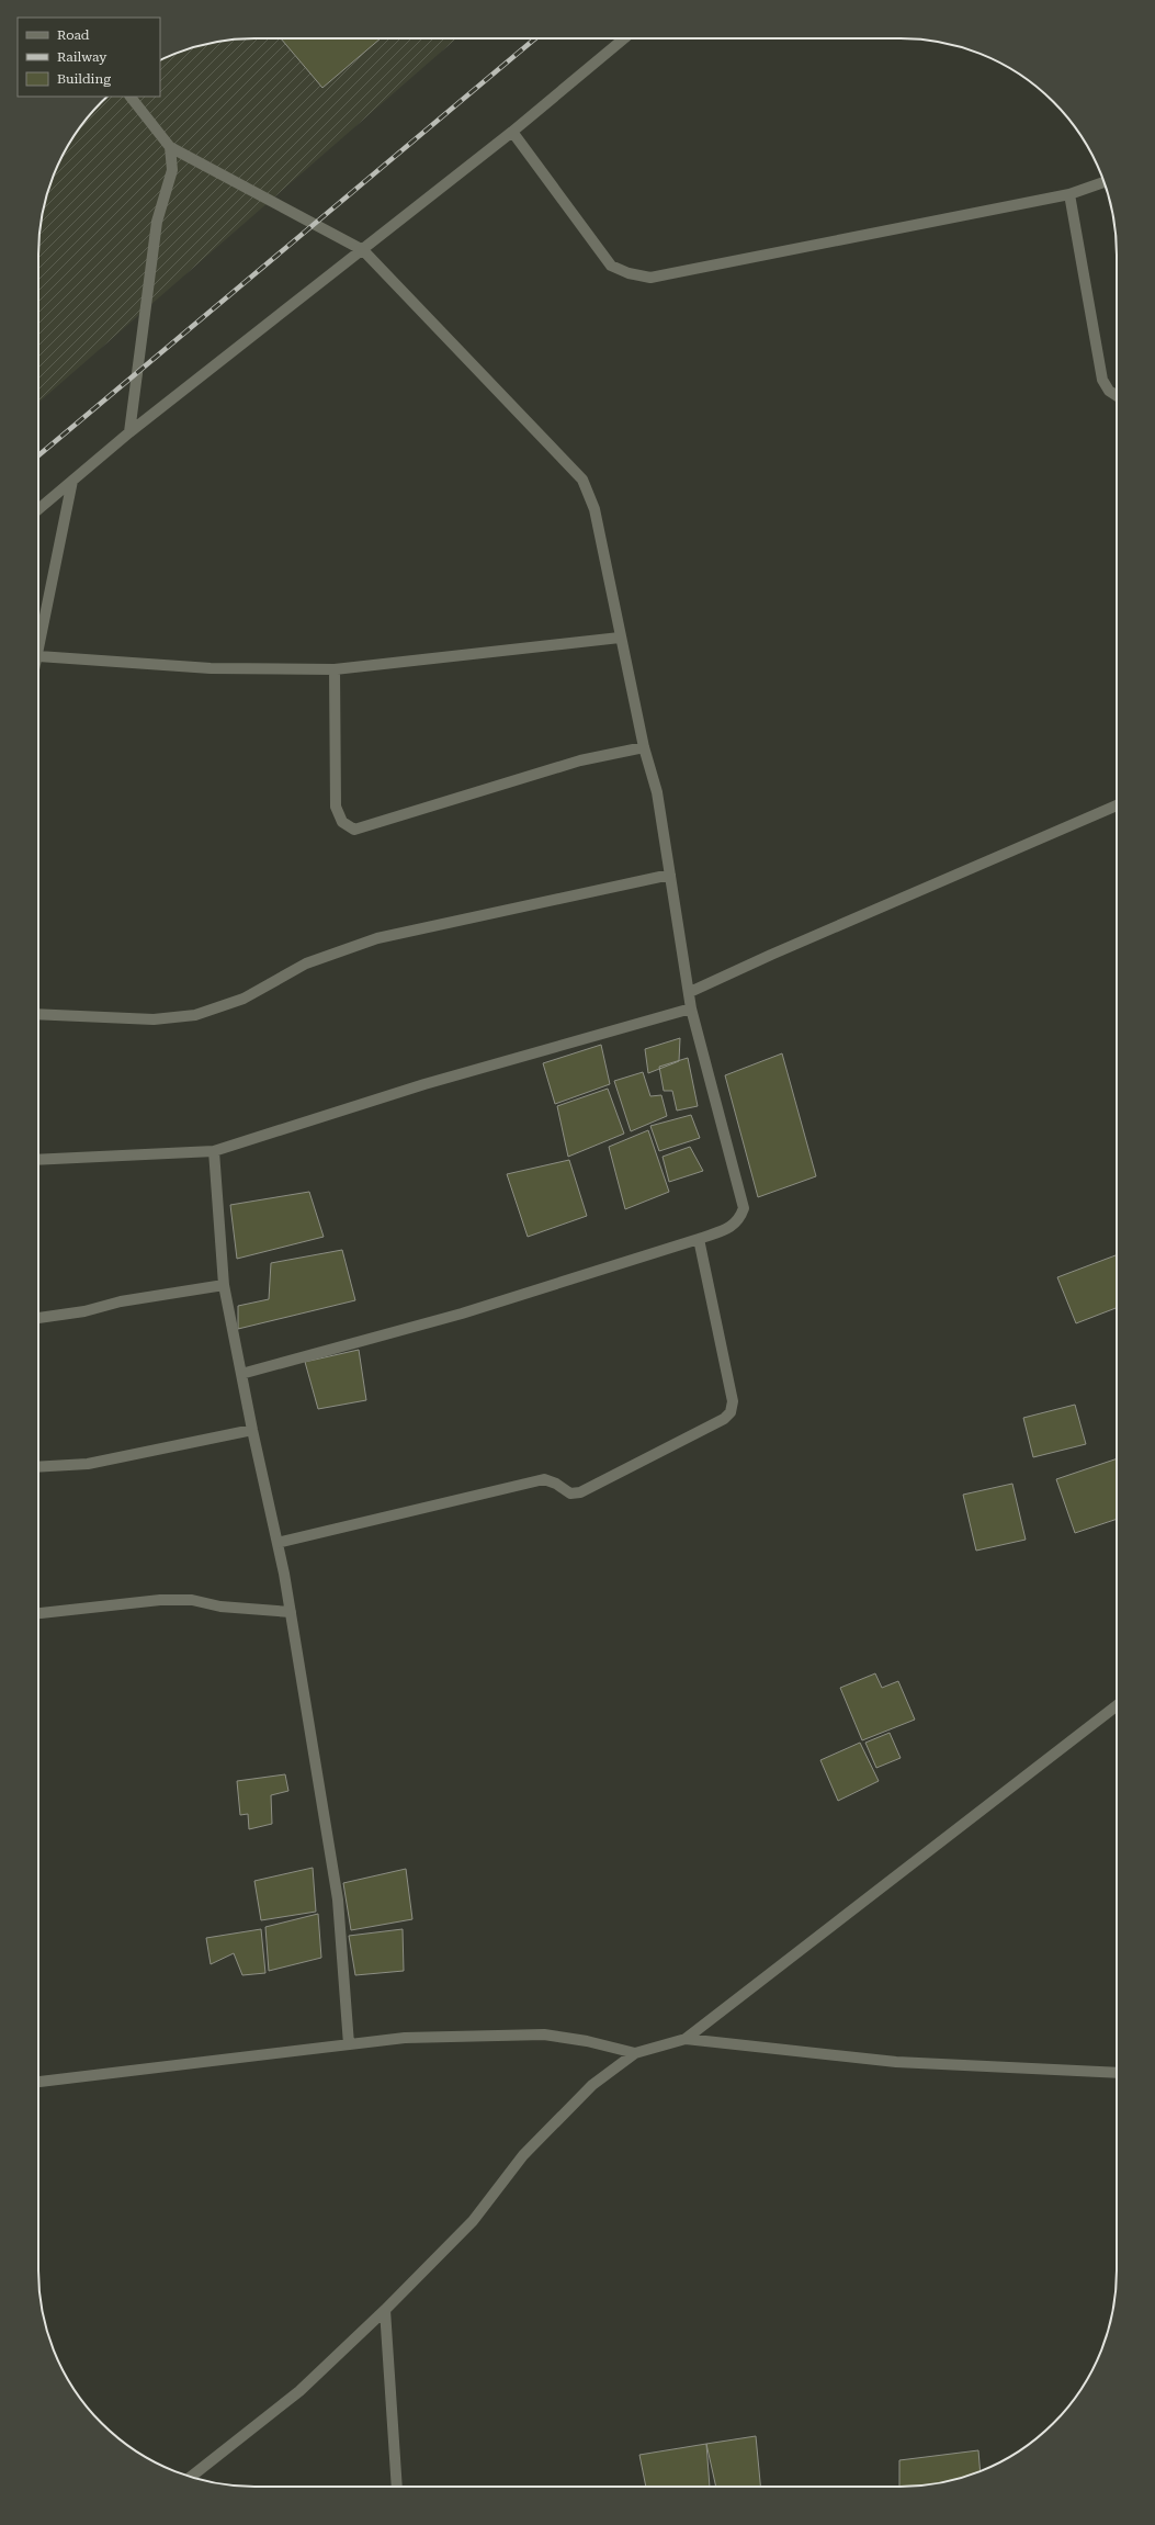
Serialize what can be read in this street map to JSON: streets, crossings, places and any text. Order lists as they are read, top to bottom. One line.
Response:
{"legend":["Road","Railway","Building"]}
